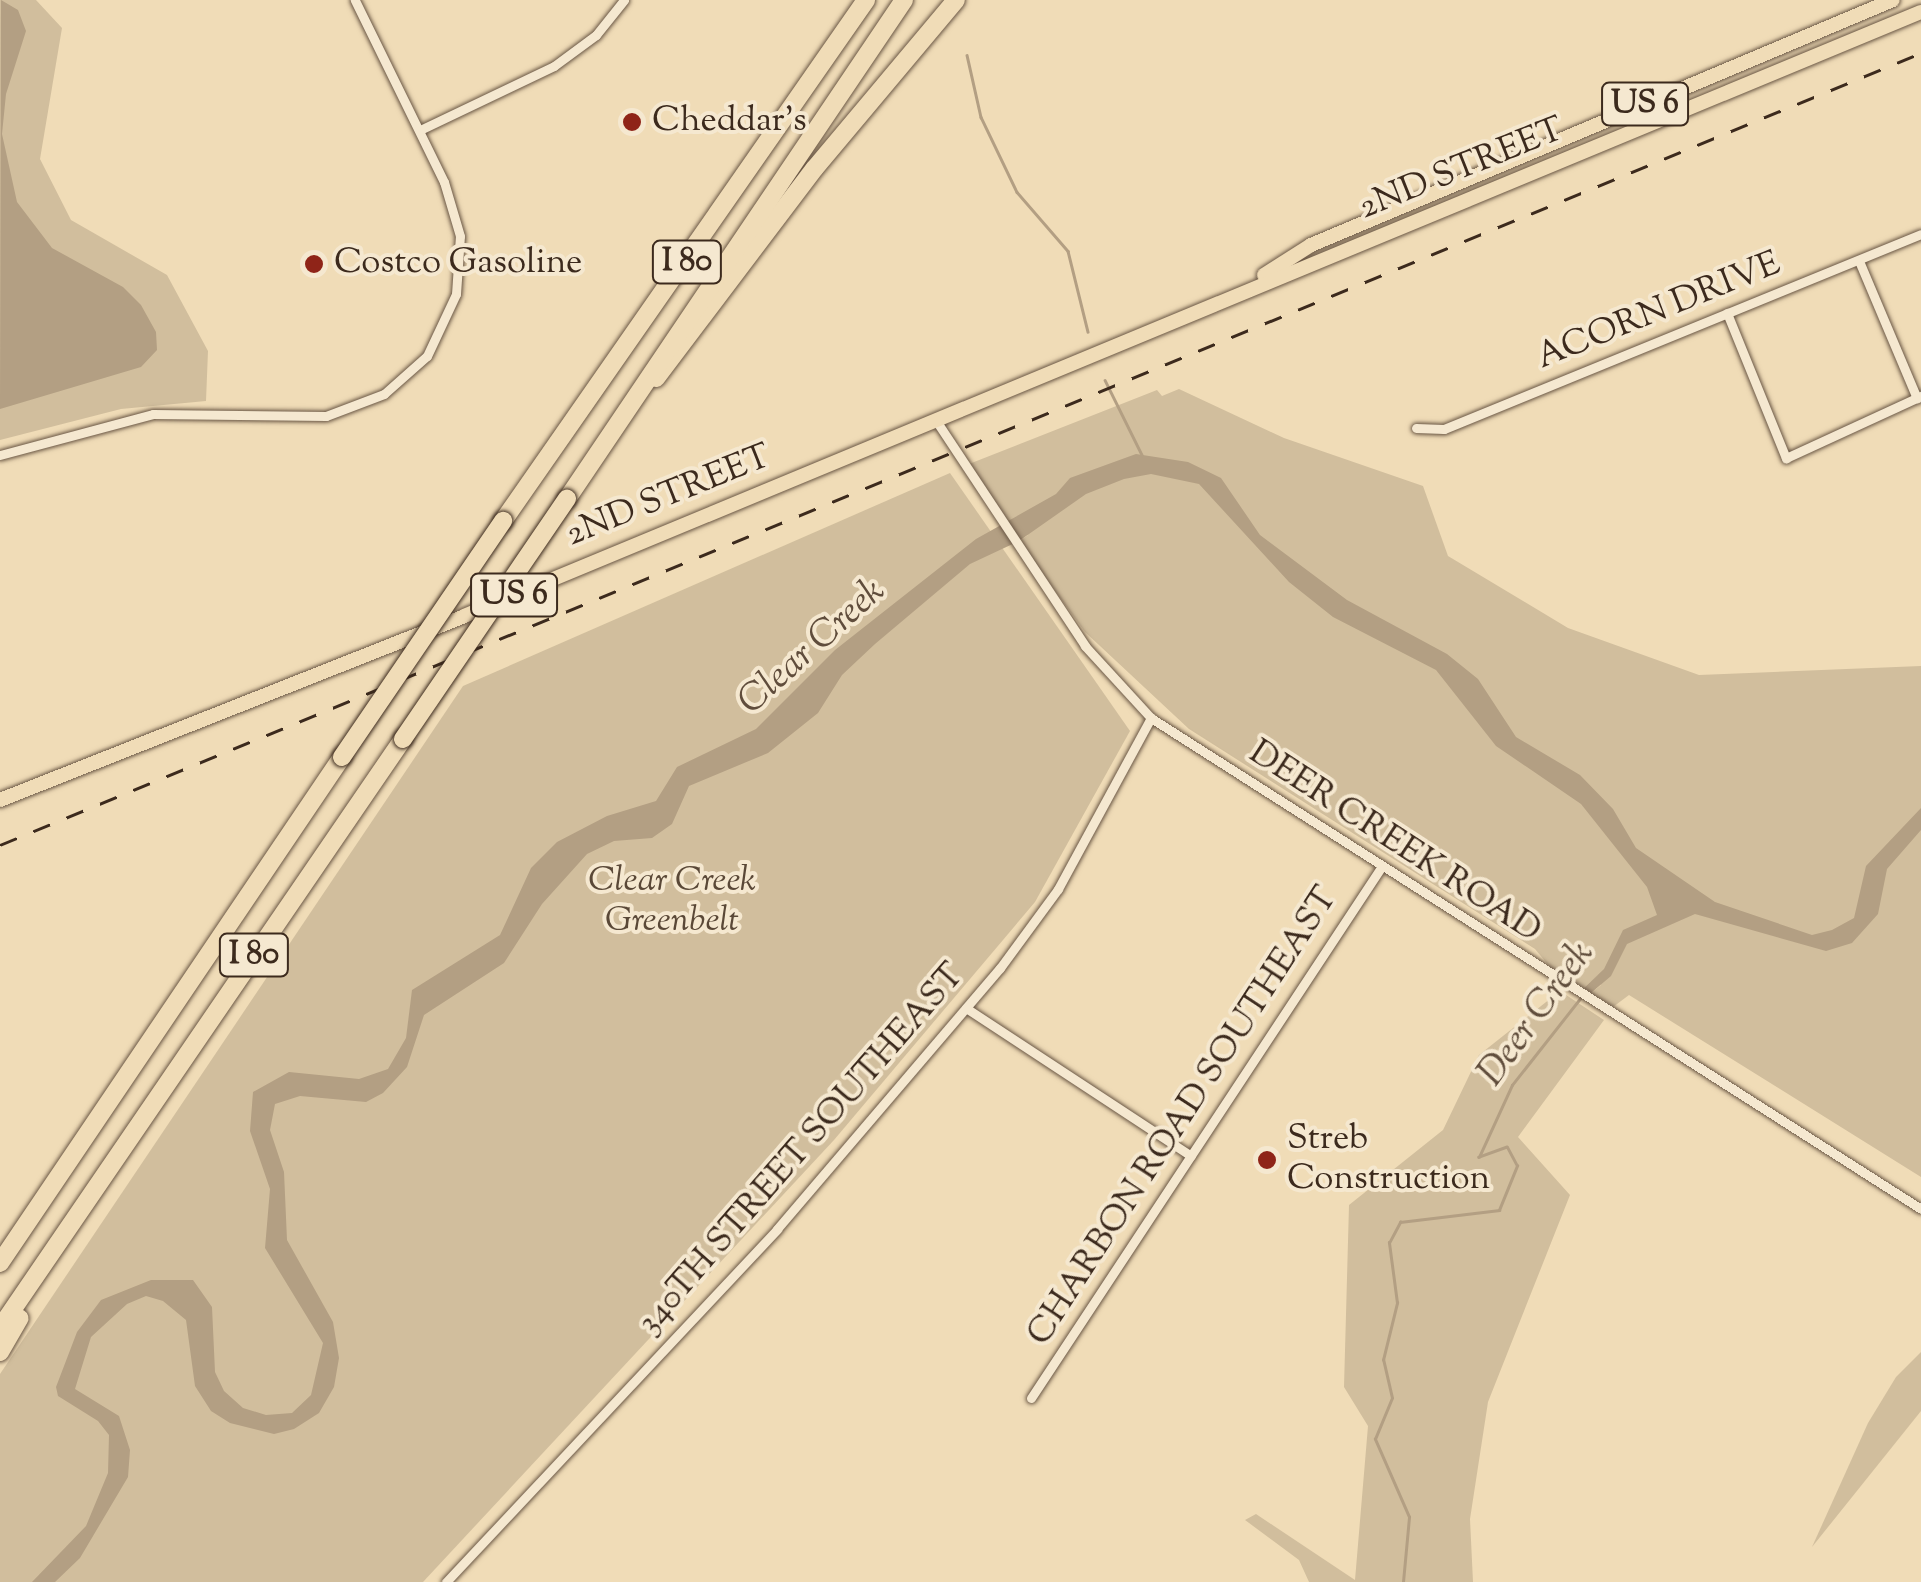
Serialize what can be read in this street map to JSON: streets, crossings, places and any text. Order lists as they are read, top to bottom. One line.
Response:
{"streets":{"highway":["I 80"],"main road":["US 6","2ND STREET"],"street":["ACORN DRIVE","DEER CREEK ROAD","CHARBON ROAD SOUTHEAST","340TH STREET SOUTHEAST"]},"crossings":[["2ND STREET","DEER CREEK ROAD"],["DEER CREEK ROAD","CHARBON ROAD SOUTHEAST"],["DEER CREEK ROAD","340TH STREET SOUTHEAST"]],"water":["Clear Creek","Deer Creek"],"parks":["Clear Creek Greenbelt"],"places":["Cheddar's","Costco Gasoline","Streb Construction"]}
